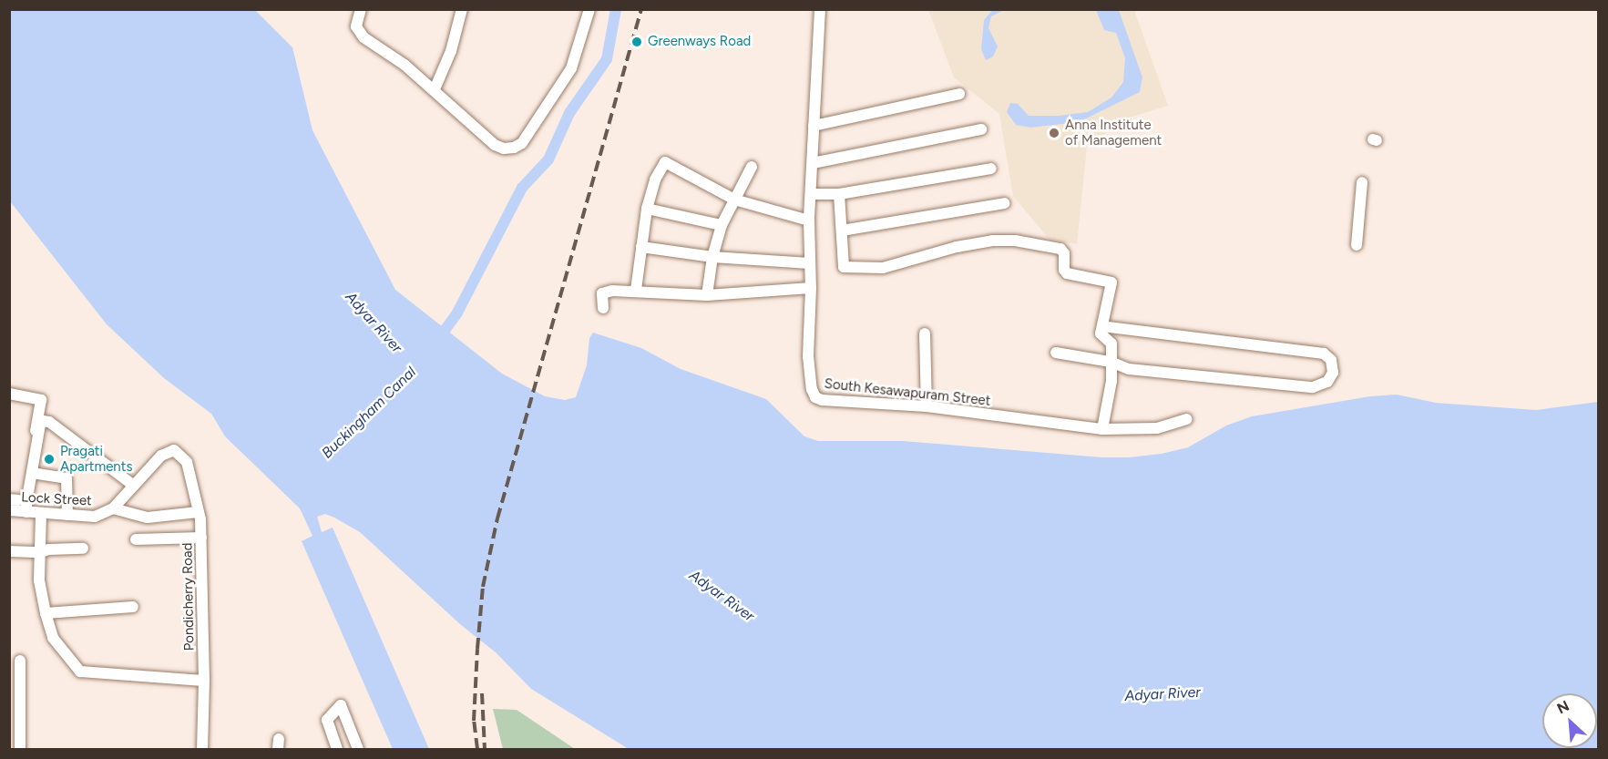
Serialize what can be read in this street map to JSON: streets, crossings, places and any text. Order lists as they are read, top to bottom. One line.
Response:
{"streets":{"street":["South Kesawapuram Street","Lock Street","Pondicherry Road"]},"water":["Adyar River","Buckingham Canal"],"places":["Greenways Road","Anna Institute of Management","Pragati Apartments"],"north":"top left"}
